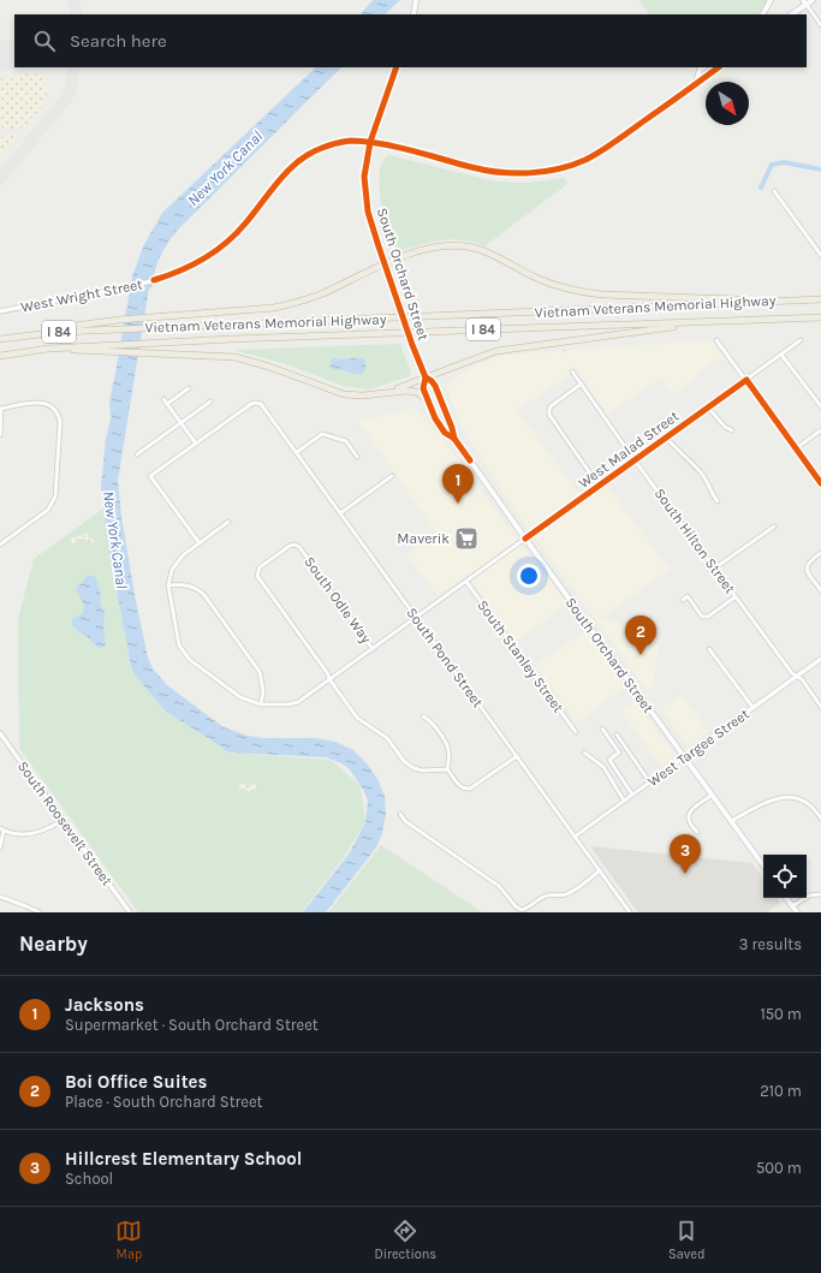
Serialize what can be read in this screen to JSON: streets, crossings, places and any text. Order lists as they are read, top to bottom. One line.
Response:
{"streets":{"highway":["Vietnam Veterans Memorial Highway","I 84"],"main road":["South Orchard Street"],"street":["West Wright Street","West Malad Street","South Hilton Street","South Odle Way","South Stanley Street","South Pond Street","West Targee Street","South Roosevelt Street"]},"crossings":[["South Orchard Street","West Wright Street"],["South Orchard Street","West Malad Street"],["South Orchard Street","West Targee Street"],["West Malad Street","South Hilton Street"],["West Malad Street","South Odle Way"],["West Malad Street","South Stanley Street"],["West Malad Street","South Pond Street"],["South Hilton Street","West Targee Street"],["South Pond Street","West Targee Street"]],"water":["New York Canal"],"places":{"supermarket":["Maverik"]},"north":"bottom right","page":{"search":"Search here","pins":["1","2","3"],"heading":["Nearby","3 results"],"list":[{"mark":"1","name":"Jacksons","note":"Supermarket · South Orchard Street","value":"150 m"},{"mark":"2","name":"Boi Office Suites","note":"Place · South Orchard Street","value":"210 m"},{"mark":"3","name":"Hillcrest Elementary School","note":"School","value":"500 m"}],"nav":["Map","Directions","Saved"]}}
